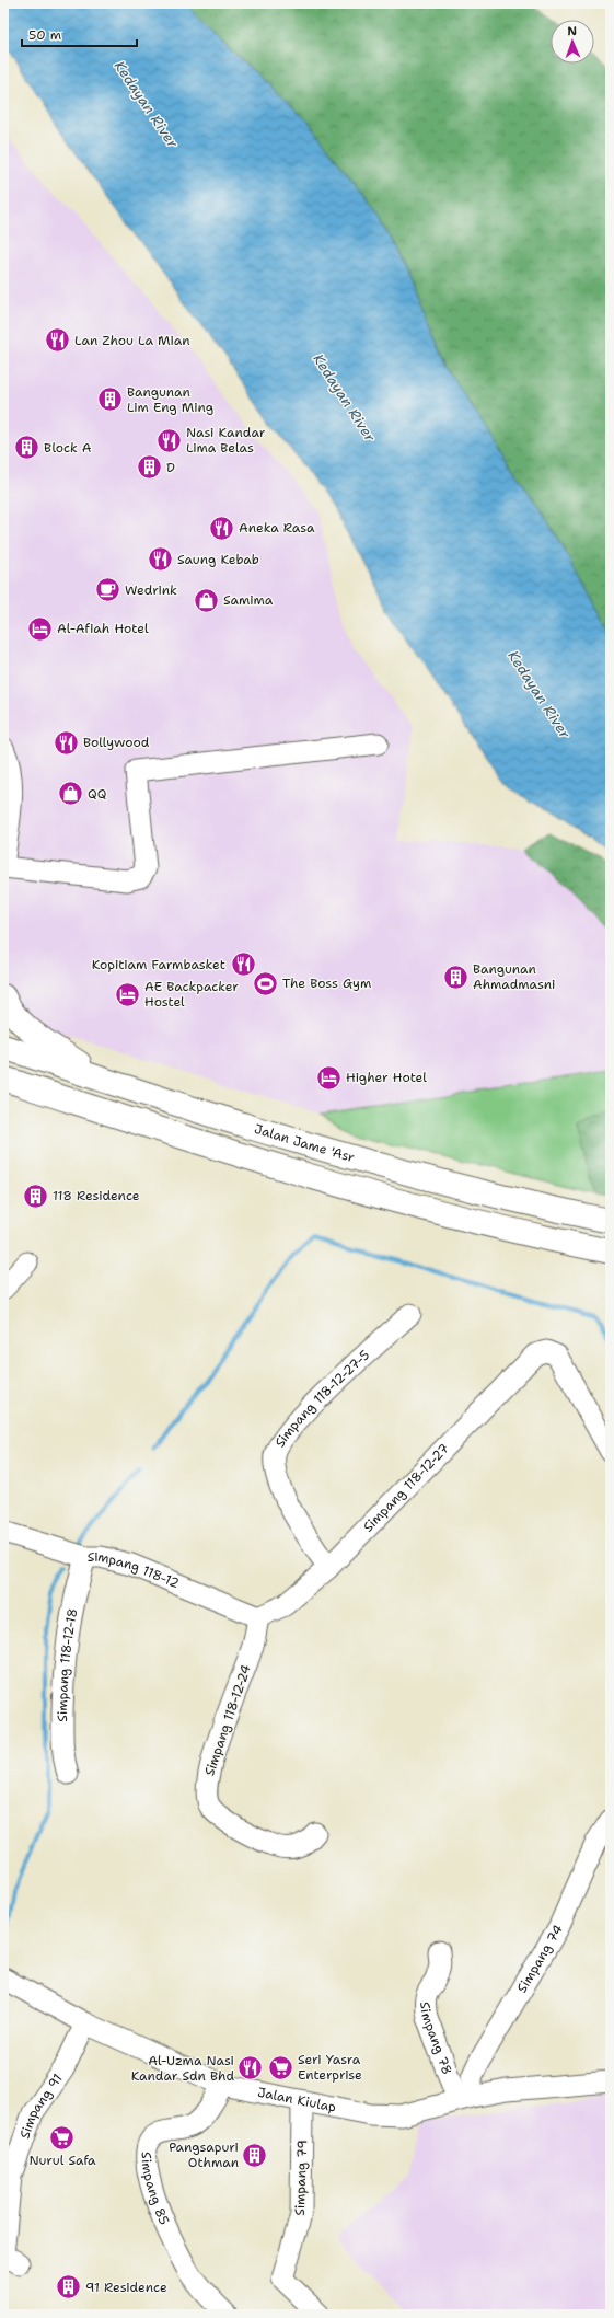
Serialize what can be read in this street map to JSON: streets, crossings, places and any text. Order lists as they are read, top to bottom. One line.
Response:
{"streets":{"main road":["Jalan Jame 'Asr"],"street":["Simpang 118-12-27-5","Simpang 118-12-27","Simpang 118-12","Simpang 118-12-18","Simpang 118-12-24","Simpang 74","Simpang 78","Jalan Kiulap","Simpang 91","Simpang 79","Simpang 85"]},"crossings":[["Simpang 118-12-27-5","Simpang 118-12-27"],["Simpang 118-12-27","Simpang 118-12"],["Simpang 118-12-27","Simpang 118-12-24"],["Simpang 118-12","Simpang 118-12-18"],["Simpang 118-12","Simpang 118-12-24"],["Simpang 74","Simpang 78"],["Simpang 74","Jalan Kiulap"],["Simpang 78","Jalan Kiulap"],["Jalan Kiulap","Simpang 91"],["Jalan Kiulap","Simpang 79"],["Jalan Kiulap","Simpang 85"]],"water":["Kedayan River"],"places":{"restaurant":["Lan Zhou La Mian","Nasi Kandar Lima Belas","Aneka Rasa","Saung Kebab","Bollywood","Kopitiam Farmbasket","Al-Uzma Nasi Kandar Sdn Bhd"],"building":["Bangunan Lim Eng Ming","Block A","D","Bangunan Ahmadmasni","118 Residence","Pangsapuri Othman","91 Residence"],"cafe":["Wedrink"],"shop":["Samima","QQ"],"hotel":["Al-Afiah Hotel","AE Backpacker Hostel","Higher Hotel"],"sports":["The Boss Gym"],"supermarket":["Seri Yasra Enterprise","Nurul Safa"]},"scale_bar":"50 m","north":"top"}
